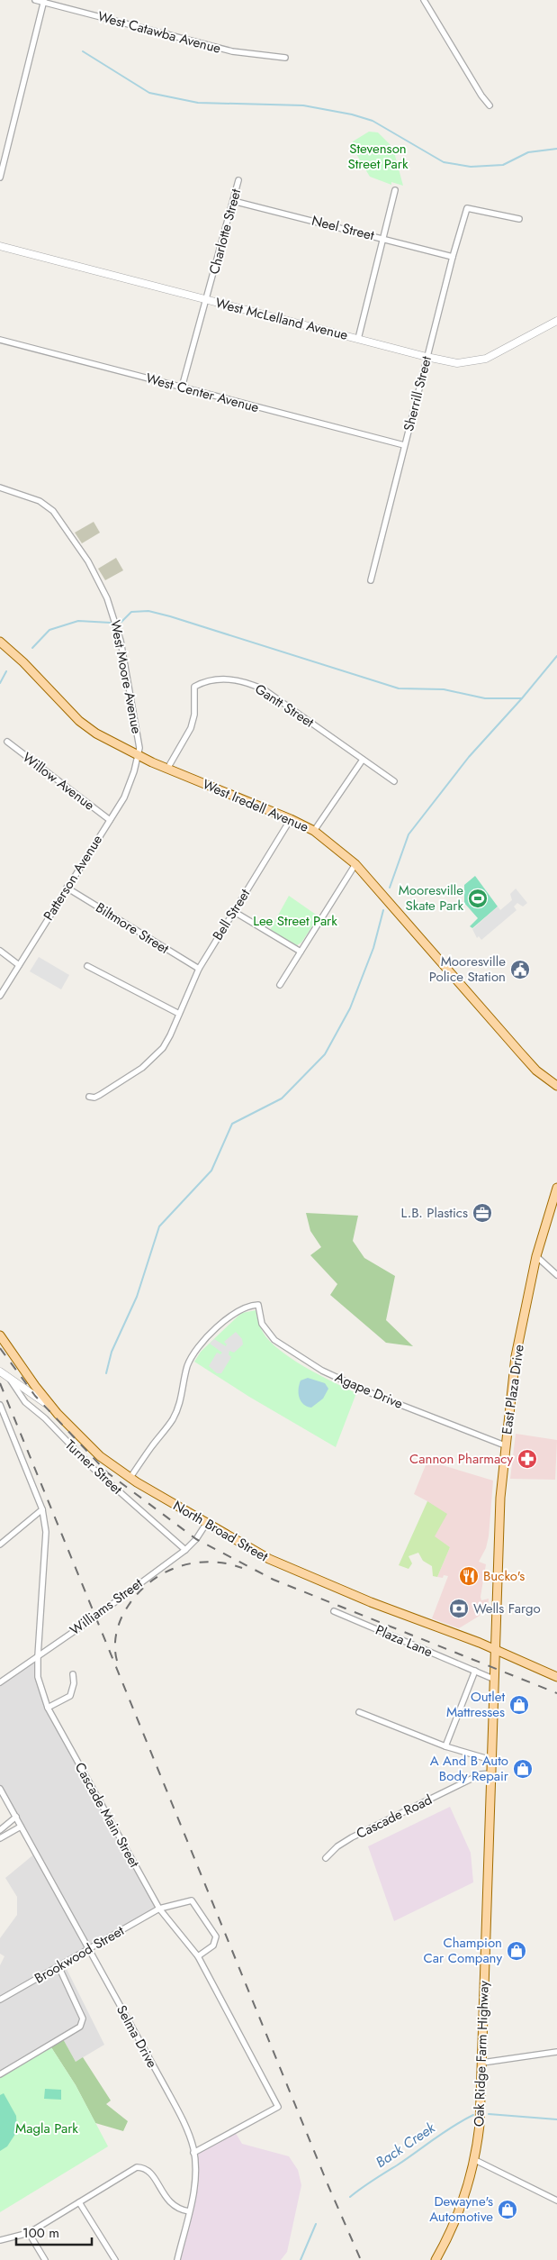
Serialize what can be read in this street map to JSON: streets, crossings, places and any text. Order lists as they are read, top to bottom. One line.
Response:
{"streets":{"main road":["West Iredell Avenue","East Plaza Drive","North Broad Street","Oak Ridge Farm Highway"],"street":["West Catawba Avenue","Neel Street","Charlotte Street","West McLelland Avenue","West Center Avenue","Sherrill Street","West Moore Avenue","Gantt Street","Willow Avenue","Patterson Avenue","Bell Street","Biltmore Street","Agape Drive","Turner Street","Williams Street","Plaza Lane","Cascade Main Street","Cascade Road","Brookwood Street","Selma Drive"]},"crossings":[["Neel Street","Charlotte Street"],["Neel Street","Sherrill Street"],["Charlotte Street","West McLelland Avenue"],["Charlotte Street","West Center Avenue"],["West McLelland Avenue","Sherrill Street"],["West Center Avenue","Sherrill Street"],["West Moore Avenue","West Iredell Avenue"],["West Moore Avenue","Patterson Avenue"],["Gantt Street","West Iredell Avenue"],["Willow Avenue","Patterson Avenue"],["West Iredell Avenue","Patterson Avenue"],["West Iredell Avenue","Bell Street"],["Patterson Avenue","Biltmore Street"],["Bell Street","Biltmore Street"],["East Plaza Drive","Agape Drive"],["East Plaza Drive","North Broad Street"],["East Plaza Drive","Oak Ridge Farm Highway"],["Agape Drive","North Broad Street"],["Turner Street","Williams Street"],["North Broad Street","Williams Street"],["North Broad Street","Oak Ridge Farm Highway"],["Williams Street","Cascade Main Street"],["Plaza Lane","Oak Ridge Farm Highway"],["Cascade Main Street","Brookwood Street"],["Cascade Main Street","Selma Drive"],["Cascade Road","Oak Ridge Farm Highway"],["Brookwood Street","Selma Drive"]],"water":["Back Creek"],"parks":["Stevenson Street Park","Lee Street Park","Magla Park"],"places":{"sports":["Mooresville Skate Park"],"public building":["Mooresville Police Station"],"office":["L.B. Plastics"],"pharmacy":["Cannon Pharmacy"],"restaurant":["Bucko's"],"bank":["Wells Fargo"],"shop":["Outlet Mattresses","A And B Auto Body Repair","Champion Car Company","Dewayne's Automotive"]},"scale_bar":"100 m"}
